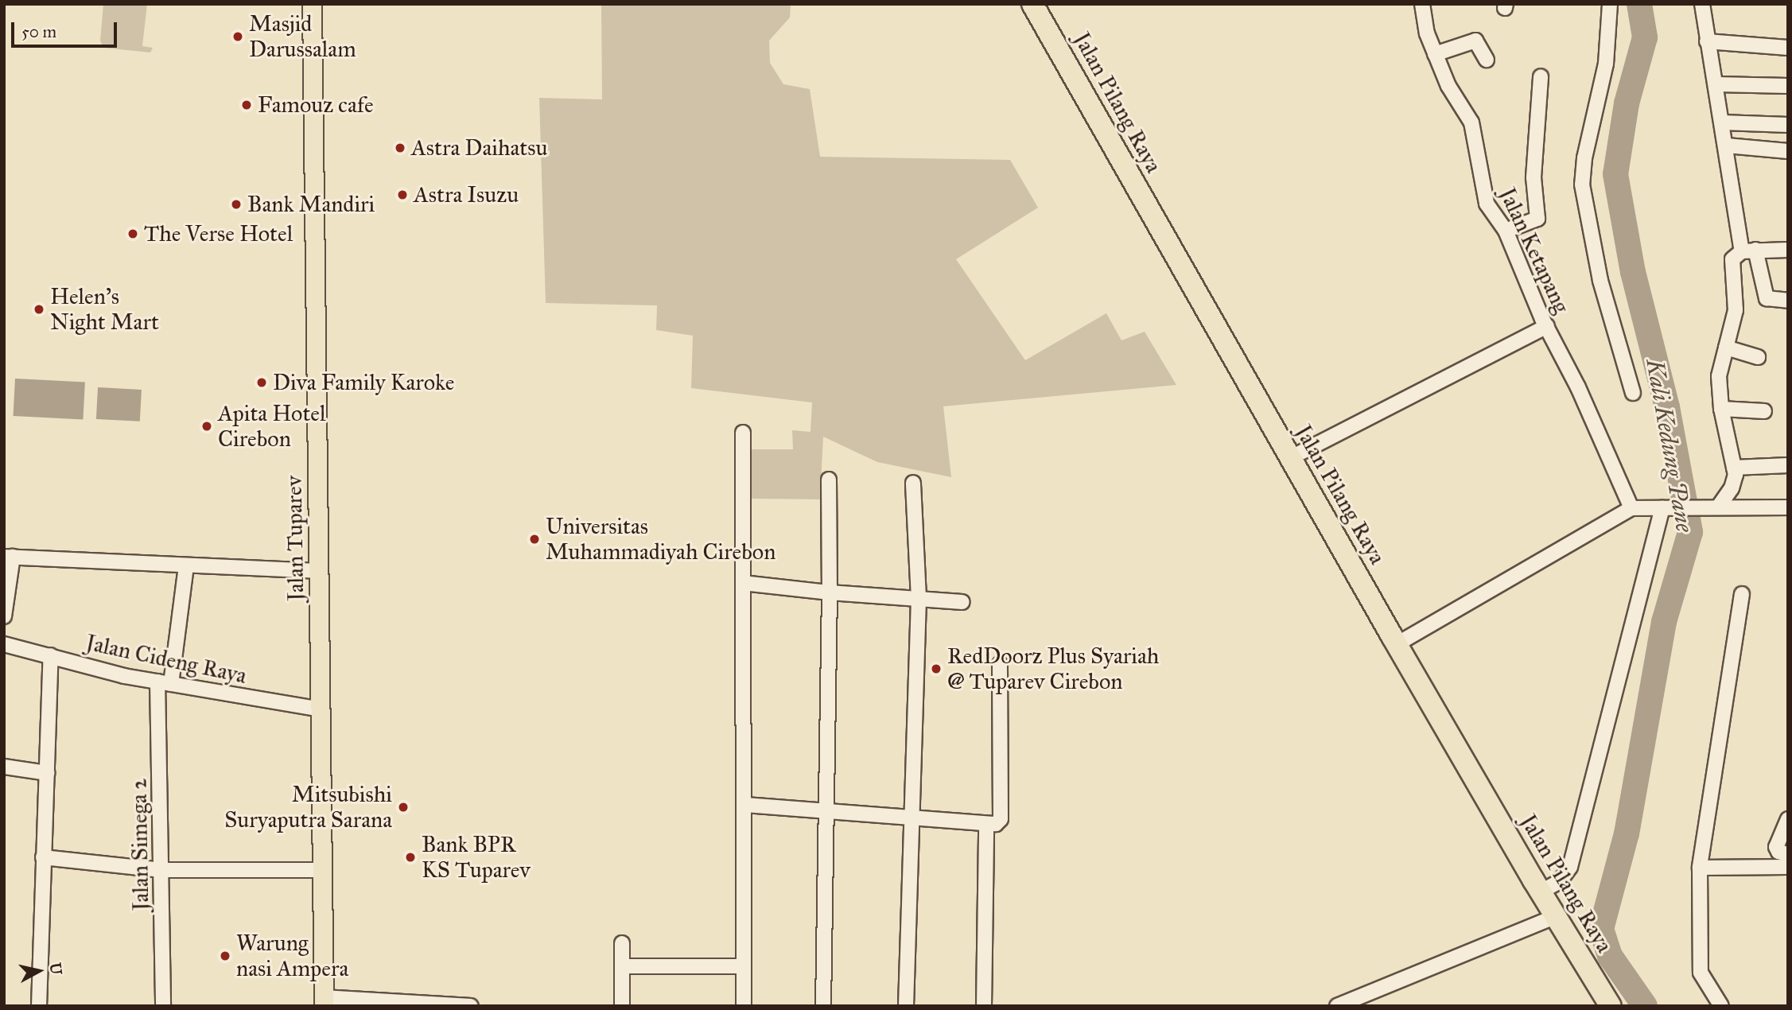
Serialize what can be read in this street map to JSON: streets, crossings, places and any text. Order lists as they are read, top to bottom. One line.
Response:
{"streets":{"highway":["Jalan Pilang Raya"],"main road":["Jalan Tuparev"],"street":["Jalan Ketapang","Jalan Cideng Raya","Jalan Simega 2"]},"crossings":[["Jalan Tuparev","Jalan Cideng Raya"],["Jalan Cideng Raya","Jalan Simega 2"]],"water":["Kali Kedung Pane"],"places":["Masjid Darussalam","Famouz cafe","Astra Daihatsu","Astra Isuzu","Bank Mandiri","The Verse Hotel","Helen's Night Mart","Diva Family Karoke","Apita Hotel Cirebon","Universitas Muhammadiyah Cirebon","RedDoorz Plus Syariah @ Tuparev Cirebon","Mitsubishi Suryaputra Sarana","Bank BPR KS Tuparev","Warung nasi Ampera"],"scale_bar":"50 m","north":"right"}
